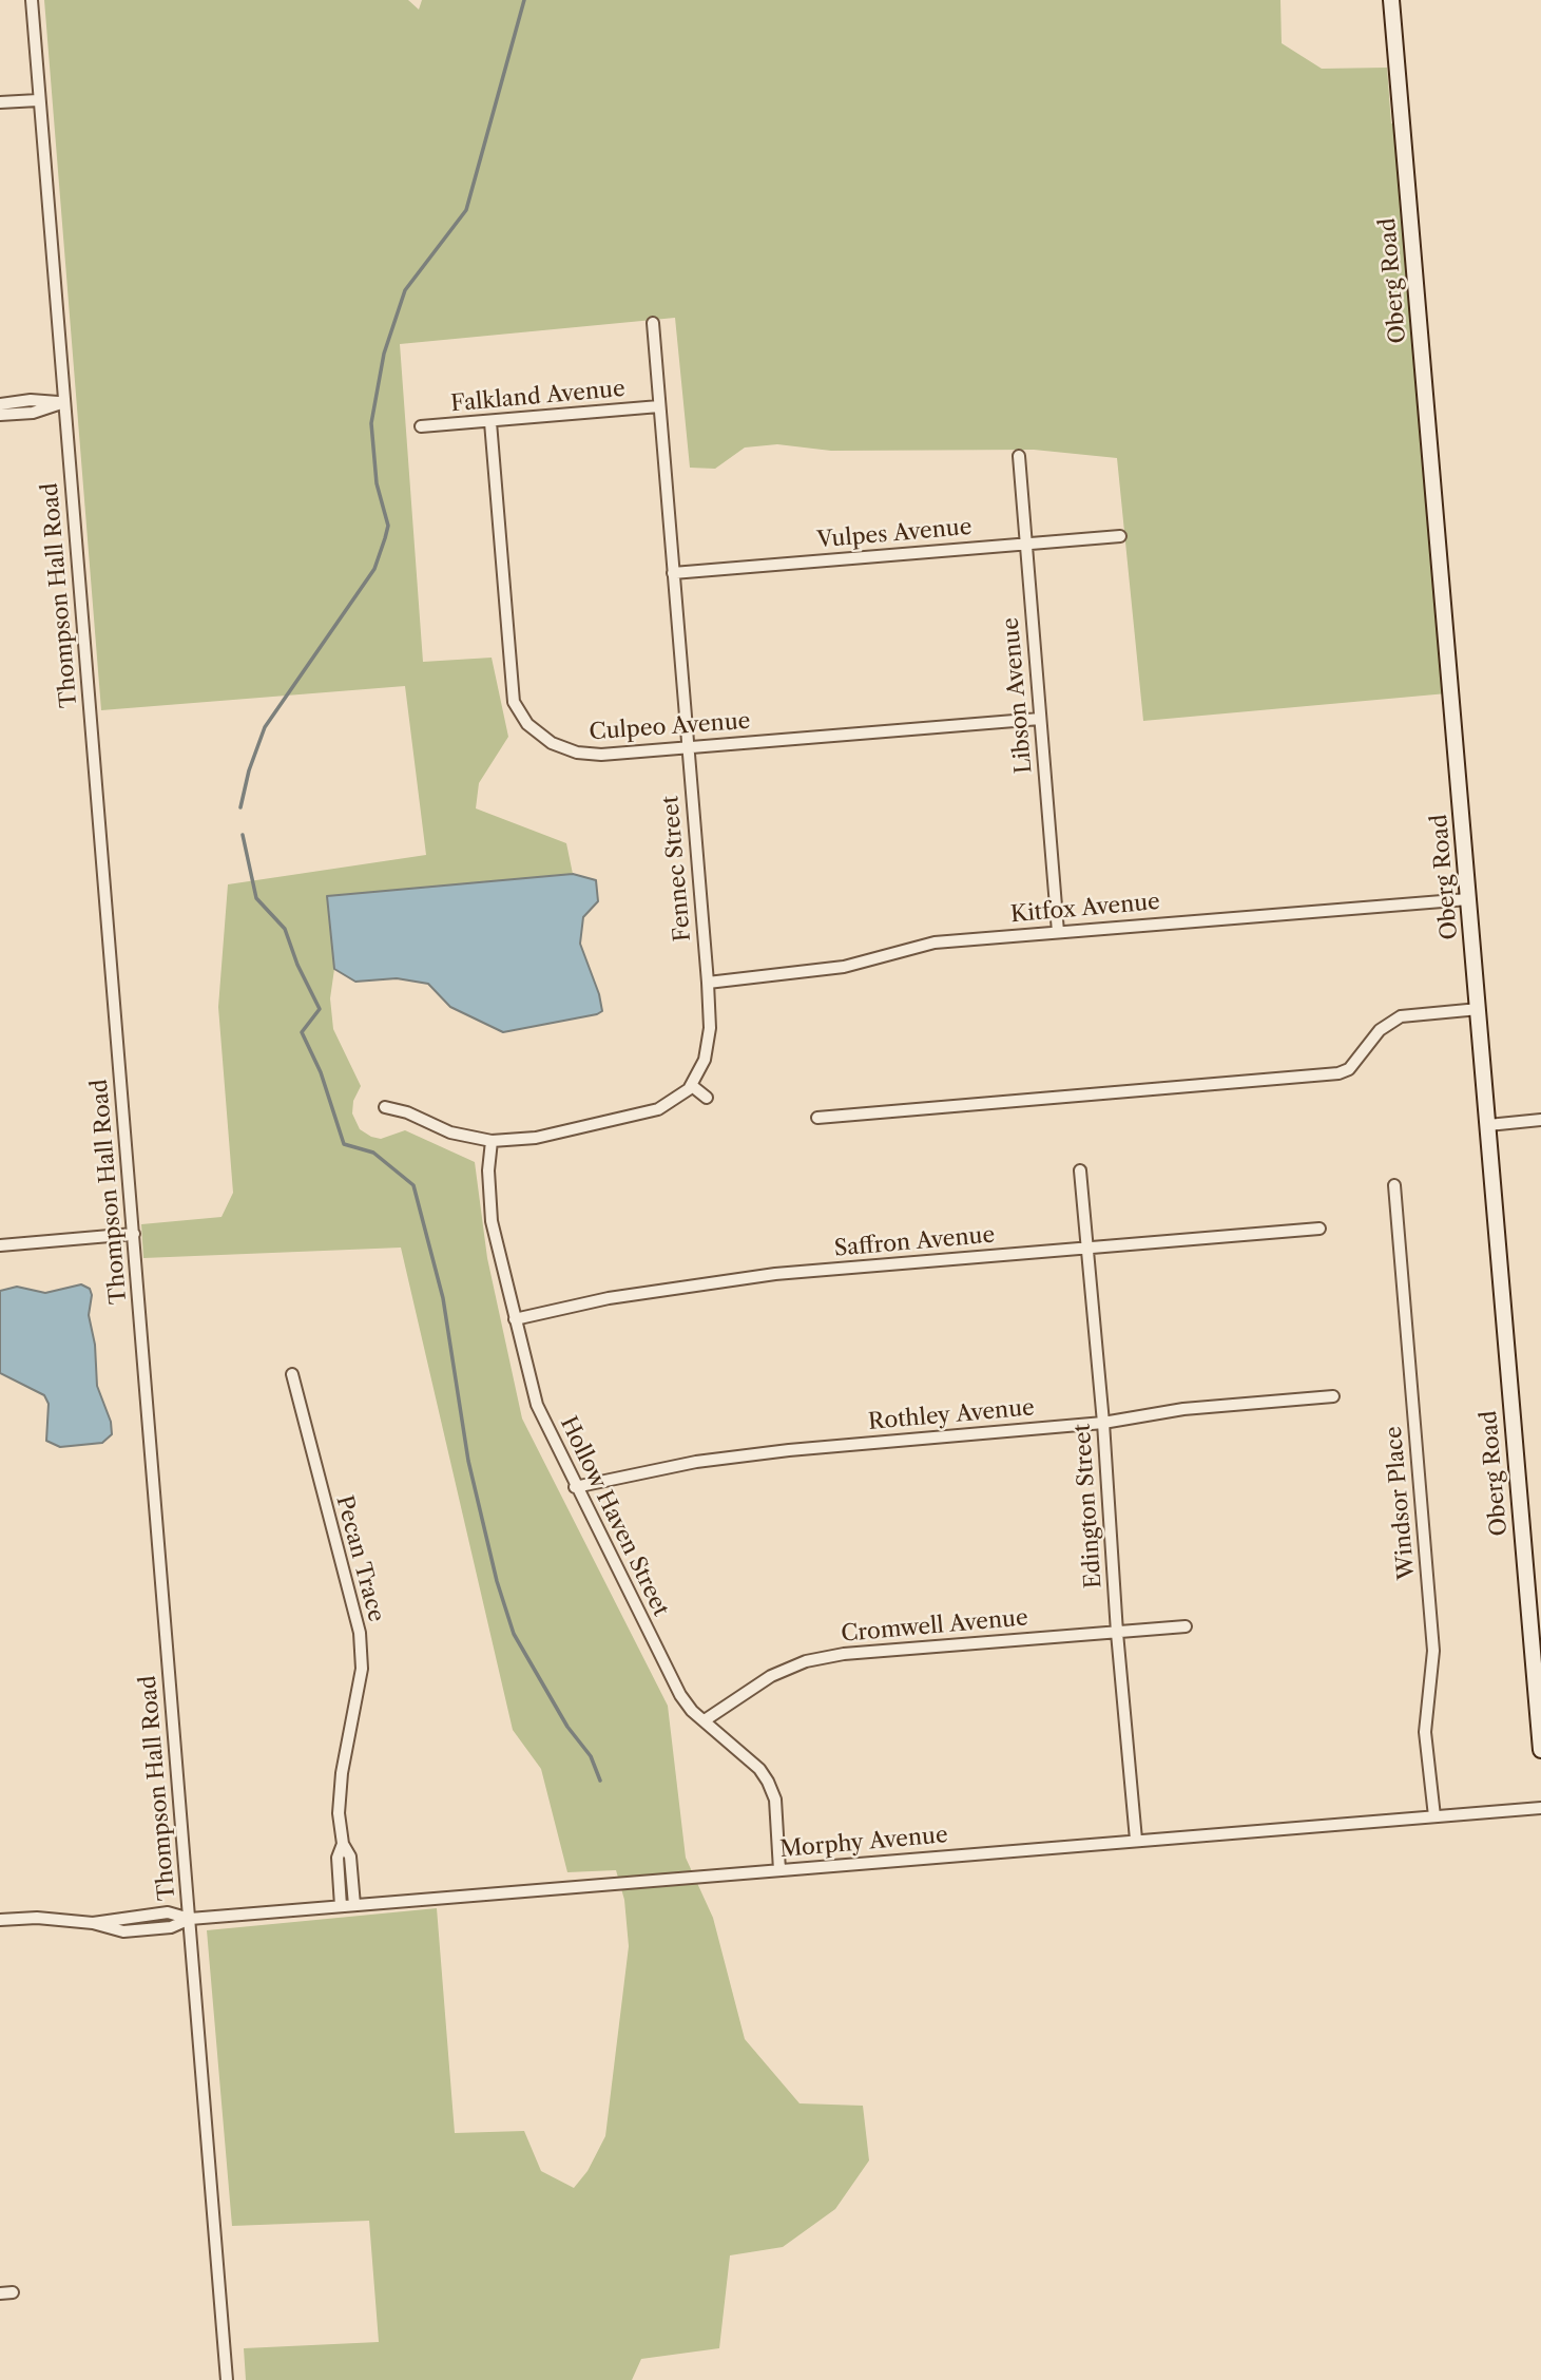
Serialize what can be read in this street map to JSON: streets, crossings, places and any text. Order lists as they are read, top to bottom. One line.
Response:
{"streets":{"street":["Oberg Road","Falkland Avenue","Vulpes Avenue","Thompson Hall Road","Libson Avenue","Culpeo Avenue","Fennec Street","Kitfox Avenue","Saffron Avenue","Rothley Avenue","Windsor Place","Edington Street","Hollow Haven Street","Pecan Trace","Cromwell Avenue","Morphy Avenue"]},"crossings":[["Oberg Road","Kitfox Avenue"],["Falkland Avenue","Culpeo Avenue"],["Falkland Avenue","Fennec Street"],["Vulpes Avenue","Libson Avenue"],["Vulpes Avenue","Fennec Street"],["Thompson Hall Road","Morphy Avenue"],["Libson Avenue","Culpeo Avenue"],["Libson Avenue","Kitfox Avenue"],["Culpeo Avenue","Fennec Street"],["Fennec Street","Kitfox Avenue"],["Saffron Avenue","Edington Street"],["Saffron Avenue","Hollow Haven Street"],["Rothley Avenue","Edington Street"],["Rothley Avenue","Hollow Haven Street"],["Windsor Place","Morphy Avenue"],["Edington Street","Cromwell Avenue"],["Edington Street","Morphy Avenue"],["Hollow Haven Street","Cromwell Avenue"],["Hollow Haven Street","Morphy Avenue"],["Pecan Trace","Morphy Avenue"]]}
